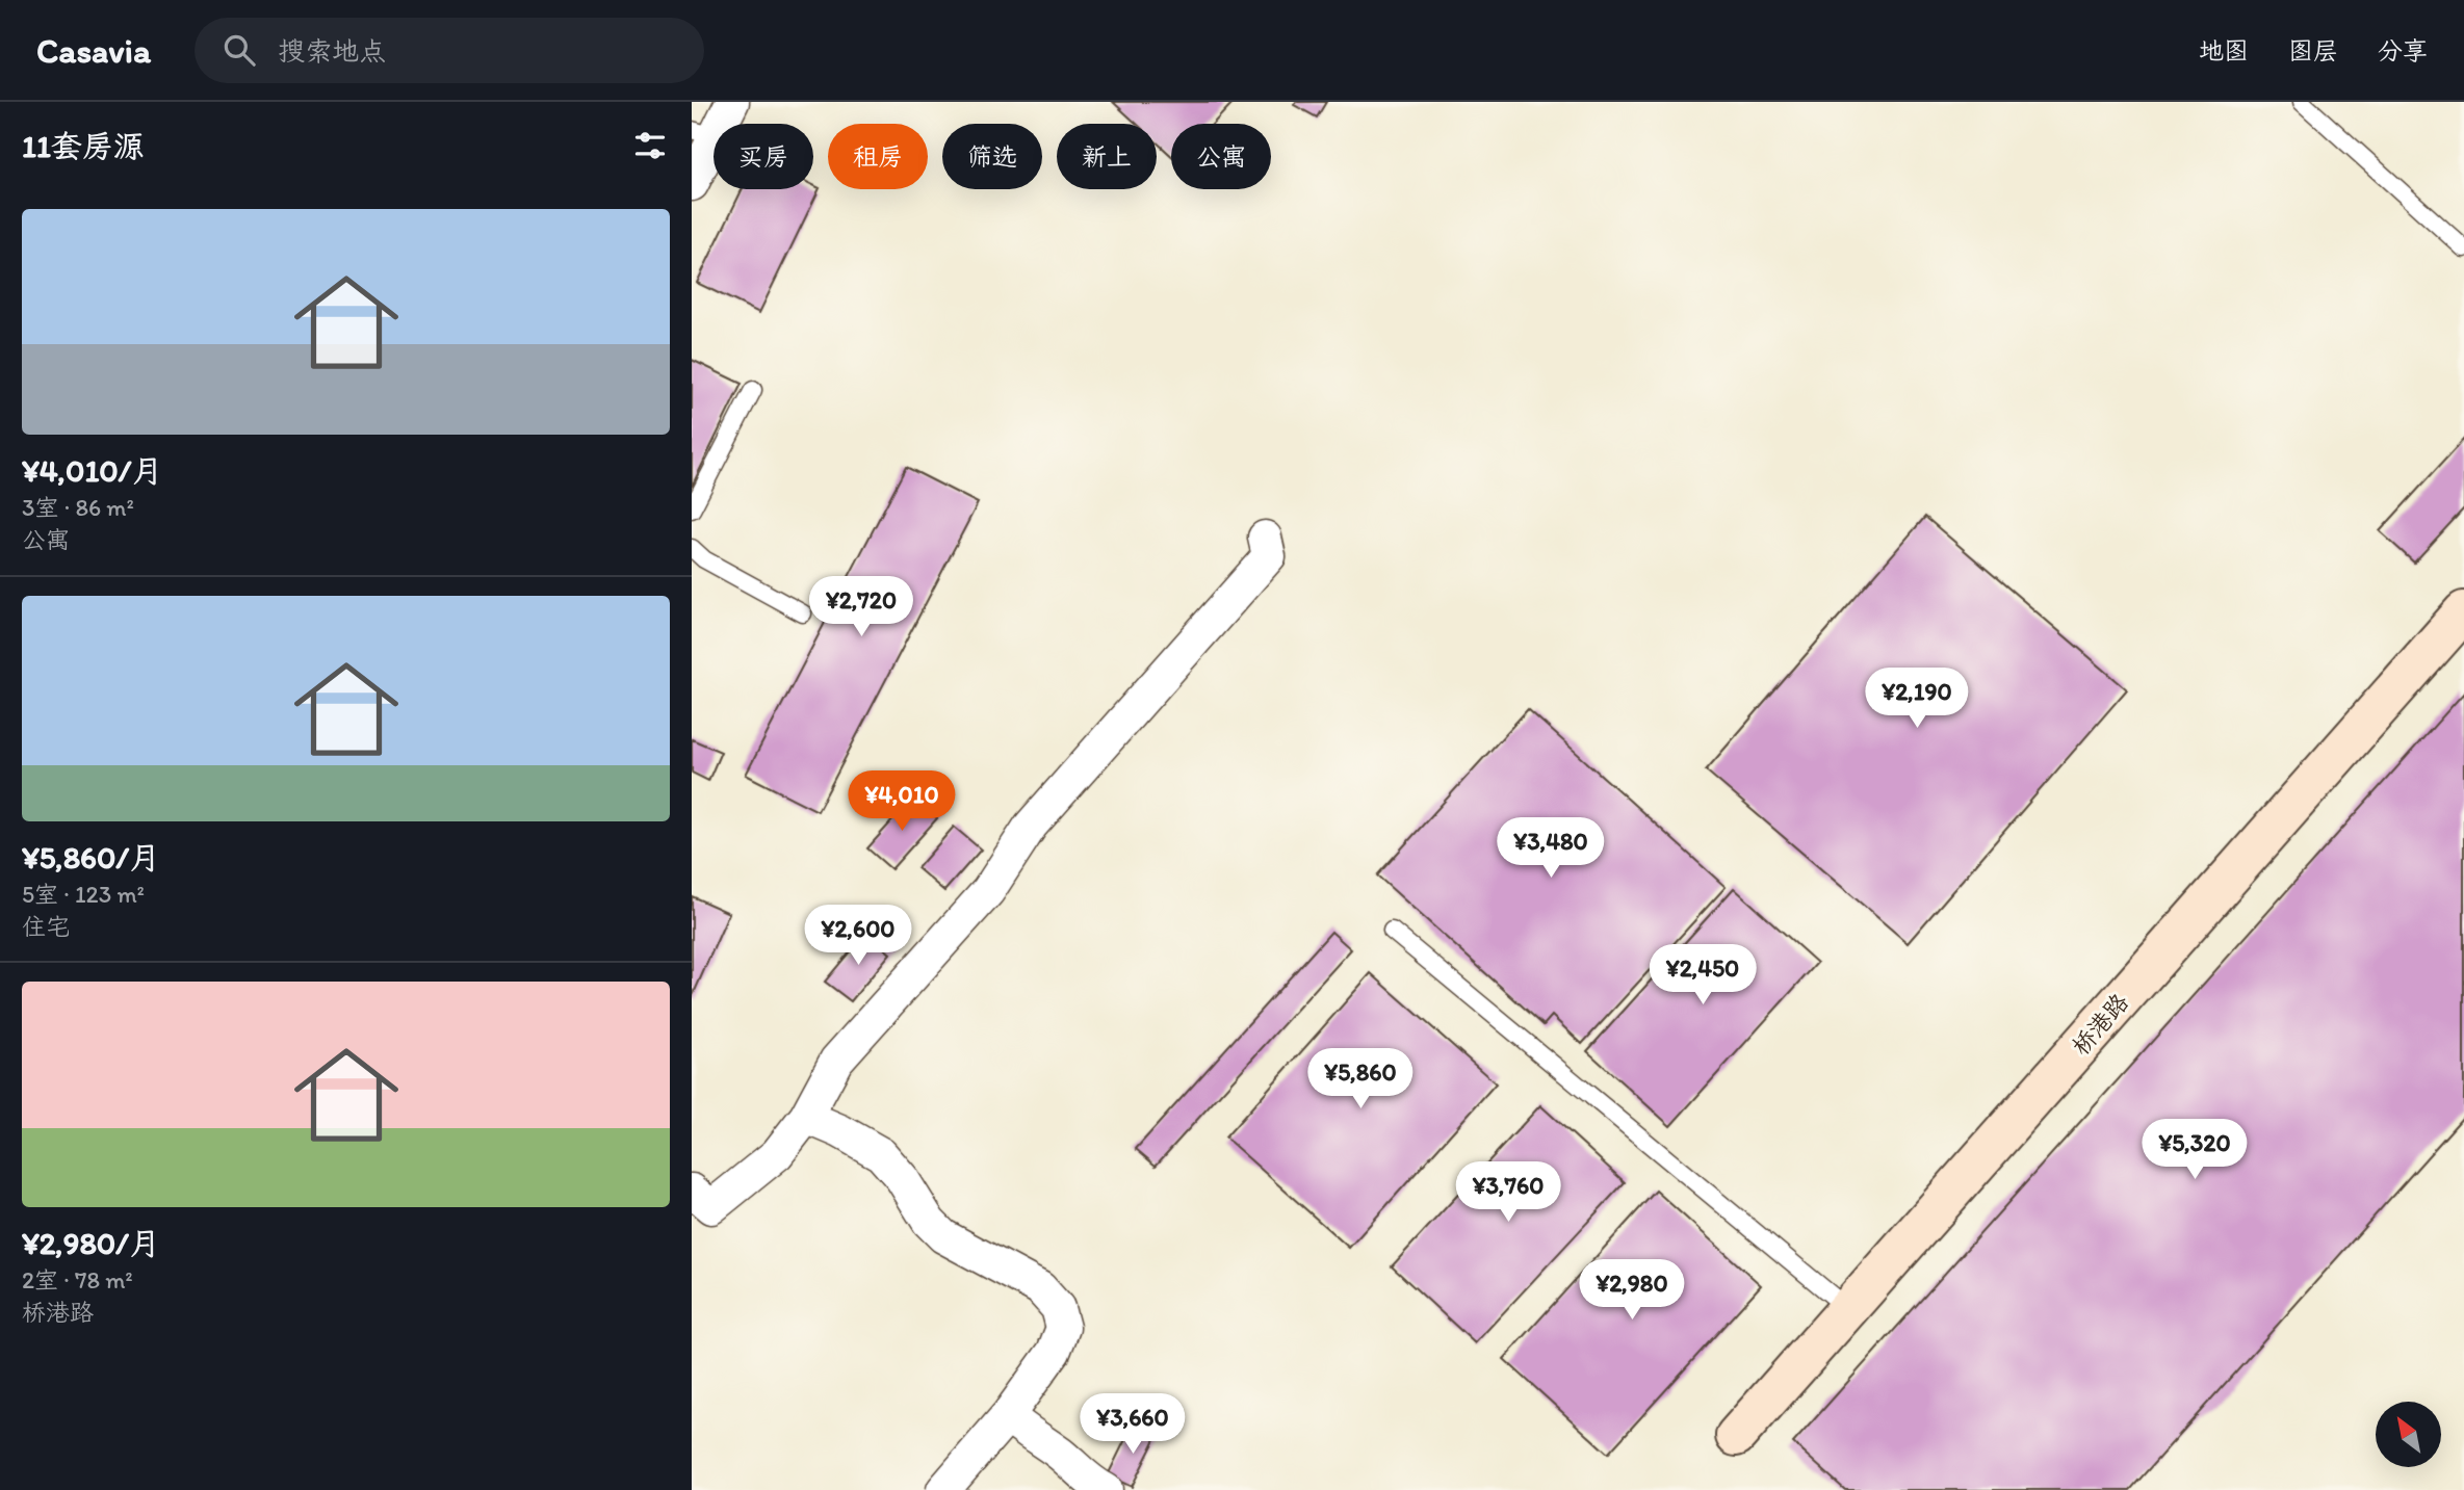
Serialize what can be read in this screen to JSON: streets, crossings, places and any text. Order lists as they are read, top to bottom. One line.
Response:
{"streets":{"street":["桥港路"]},"north":"top left","page":{"header":"Casavia","search":"搜索地点","nav":["地图","图层","分享"],"heading":"11套房源","chip":["买房","租房","筛选","新上","公寓"],"list":[{"name":"¥4,010/月","note":"3室 · 86 m² · 公寓"},{"name":"¥5,860/月","note":"5室 · 123 m² · 住宅"},{"name":"¥2,980/月","note":"2室 · 78 m² · 桥港路"}],"price":["¥2,720","¥2,190","¥4,010","¥3,480","¥2,600","¥2,450","¥5,860","¥5,320","¥3,760","¥2,980","¥3,660"]}}
